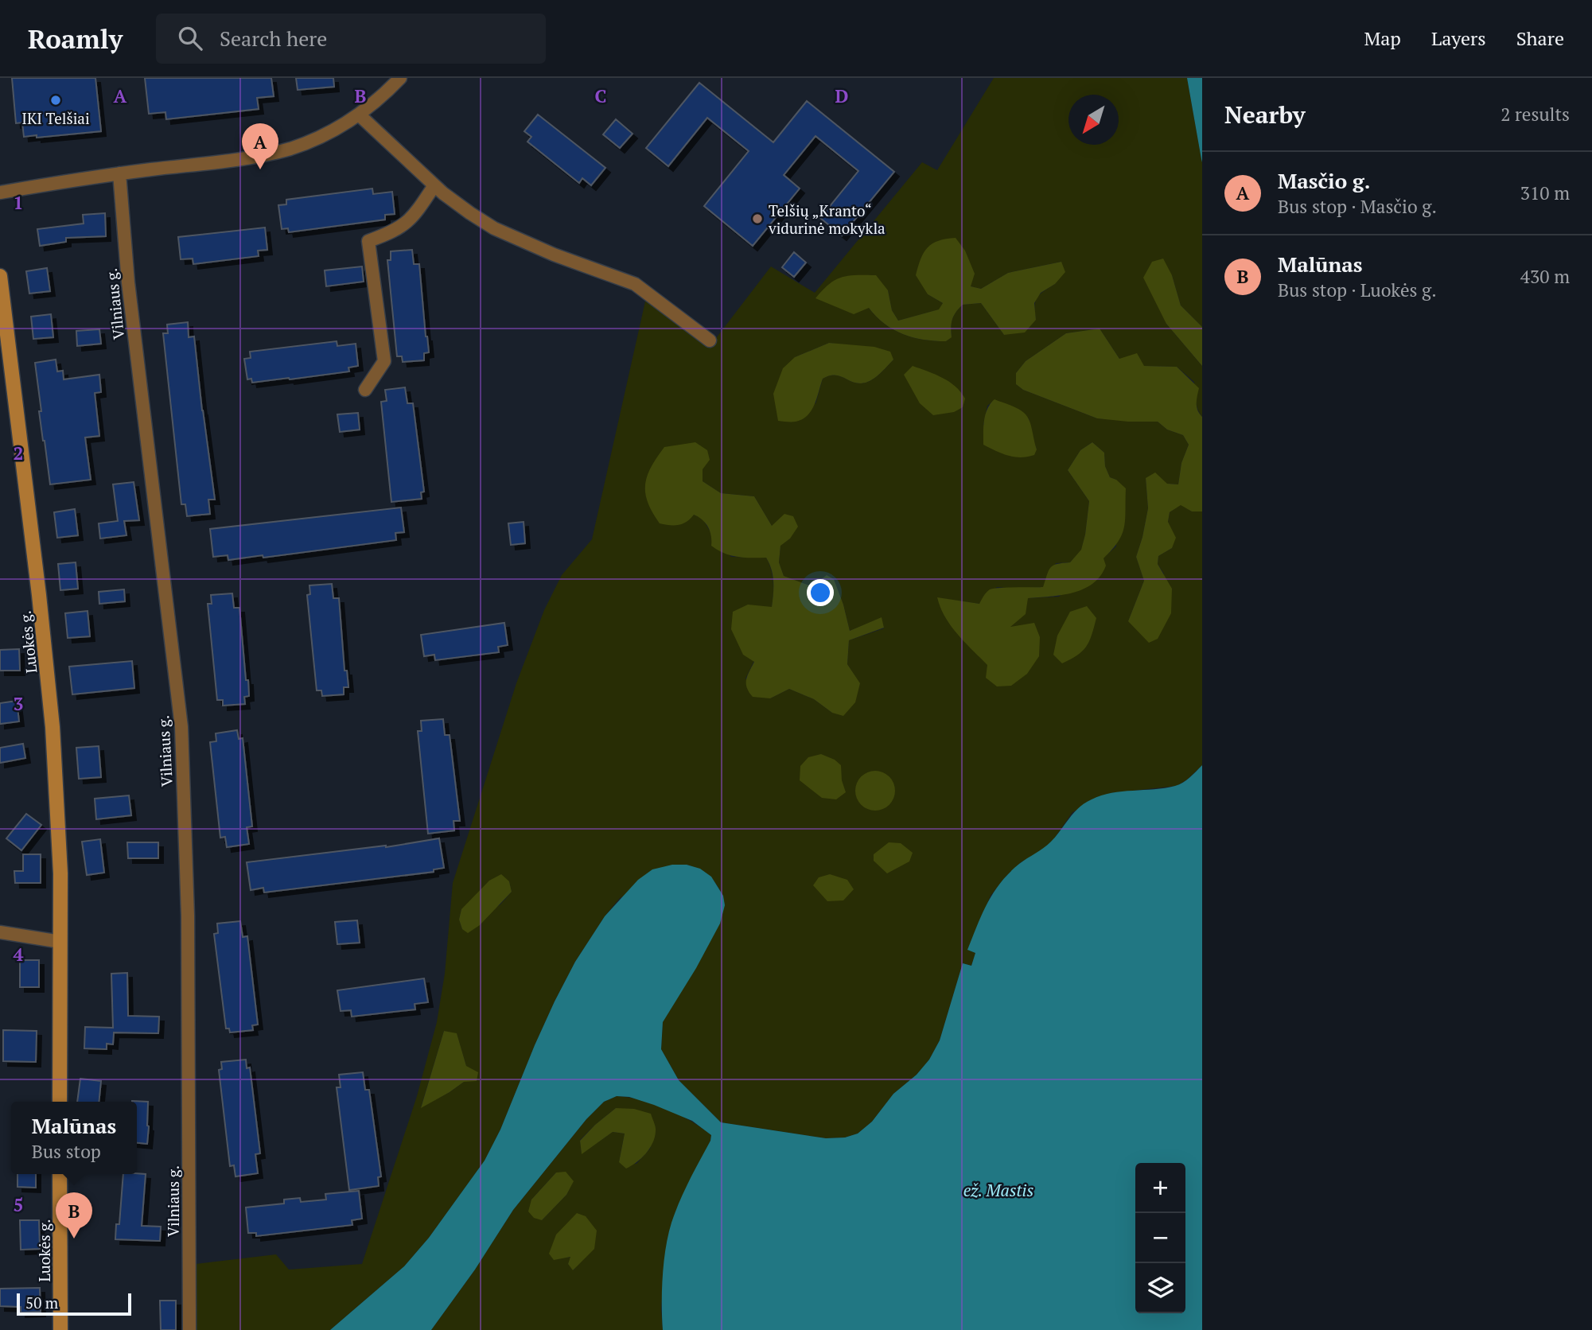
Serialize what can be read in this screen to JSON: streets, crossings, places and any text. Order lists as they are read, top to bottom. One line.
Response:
{"streets":{"main road":["Luokės g."],"street":["Vilniaus g."]},"water":["ež. Mastis"],"places":["IKI Telšiai","Telšių „Kranto“ vidurinė mokykla"],"scale_bar":"50 m","north":"bottom left","page":{"header":"Roamly","search":"Search here","nav":["Map","Layers","Share"],"heading":["Nearby","2 results"],"pins":["A","B"],"list":[{"mark":"A","name":"Masčio g.","note":"Bus stop · Masčio g.","value":"310 m"},{"mark":"B","name":"Malūnas","note":"Bus stop · Luokės g.","value":"430 m"}],"popup":["Malūnas","Bus stop"],"map_buttons":["+","−"],"scale":"50 m"},"grid":{"columns":["A","B","C","D"],"rows":["1","2","3","4","5"]}}
